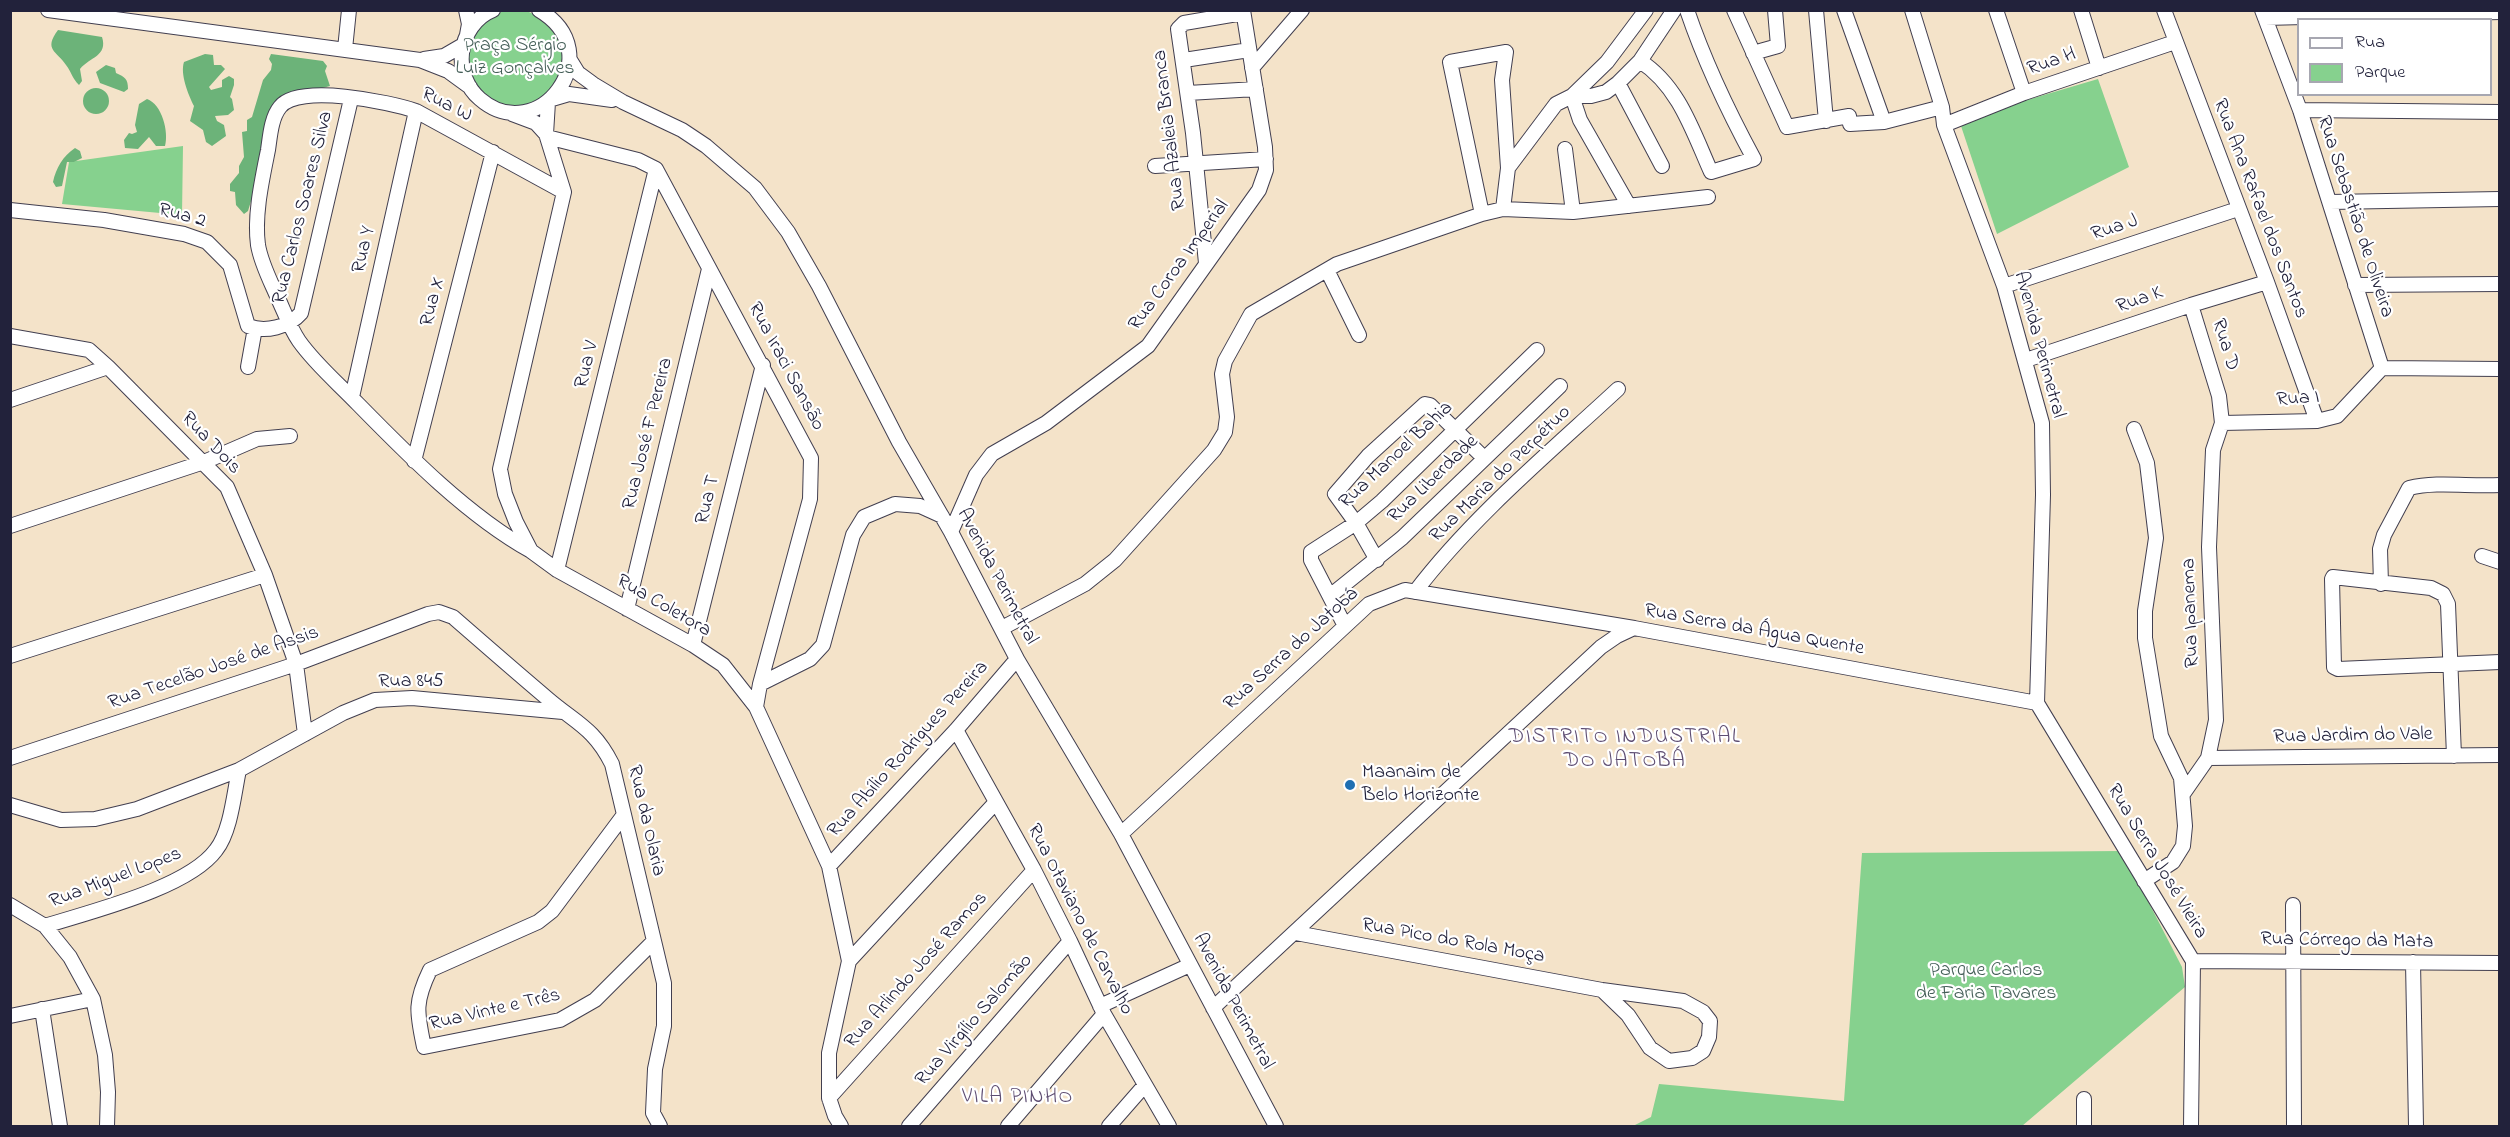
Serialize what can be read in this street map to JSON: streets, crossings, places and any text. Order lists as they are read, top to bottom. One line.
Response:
{"streets":{"street":["Rua H","Rua W","Rua Azaleia Branca","Rua Carlos Soares Silva","Rua Ana Rafael dos Santos","Rua 2","Rua Sebastião de Oliveira","Rua J","Rua Y","Rua Coroa Imperial","Rua K","Rua X","Avenida Perimetral","Rua D","Rua V","Rua Iraci Sansão","Rua I","Rua José F Pereira","Rua Dois","Rua Manoel Bahia","Rua Maria do Perpétuo","Rua Liberdade","Rua T","Rua Coletora","Rua Ipanema","Rua Serra da Água Quente","Rua Serra do Jatobá","Rua Tecelão José de Assis","Rua 845","Rua Jardim do Vale","Rua Abílio Rodrigues Pereira","Rua da Olaria","Rua Serra José Vieira","Rua Miguel Lopes","Rua Otaviano de Carvalho","Rua Pico do Rola Moça","Rua Córrego da Mata","Rua Arlindo José Ramos","Rua Vinte e Três","Rua Virgílio Salomão"]},"crossings":[["Rua H","Rua Ana Rafael dos Santos"],["Rua H","Avenida Perimetral"],["Rua W","Rua Carlos Soares Silva"],["Rua W","Rua Y"],["Rua W","Rua X"],["Rua W","Rua Coletora"],["Rua Azaleia Branca","Rua Coroa Imperial"],["Rua Ana Rafael dos Santos","Rua J"],["Rua Ana Rafael dos Santos","Rua K"],["Rua Ana Rafael dos Santos","Rua I"],["Rua Sebastião de Oliveira","Rua I"],["Rua J","Avenida Perimetral"],["Rua Coroa Imperial","Avenida Perimetral"],["Rua K","Avenida Perimetral"],["Rua K","Rua D"],["Avenida Perimetral","Rua Serra da Água Quente"],["Avenida Perimetral","Rua Serra do Jatobá"],["Avenida Perimetral","Rua Abílio Rodrigues Pereira"],["Avenida Perimetral","Rua Serra José Vieira"],["Rua D","Rua I"],["Rua D","Rua Ipanema"],["Rua V","Rua Iraci Sansão"],["Rua V","Rua Coletora"],["Rua Iraci Sansão","Rua José F Pereira"],["Rua Iraci Sansão","Rua T"],["Rua Iraci Sansão","Rua Coletora"],["Rua I","Rua Ipanema"],["Rua José F Pereira","Rua Coletora"],["Rua Dois","Rua Tecelão José de Assis"],["Rua Dois","Rua 845"],["Rua Manoel Bahia","Rua Liberdade"],["Rua Manoel Bahia","Rua Serra do Jatobá"],["Rua Maria do Perpétuo","Rua Serra do Jatobá"],["Rua T","Rua Coletora"],["Rua Coletora","Rua Abílio Rodrigues Pereira"],["Rua Coletora","Rua Arlindo José Ramos"],["Rua Ipanema","Rua Jardim do Vale"],["Rua Serra da Água Quente","Rua Serra do Jatobá"],["Rua Serra da Água Quente","Rua Serra José Vieira"],["Rua Serra da Água Quente","Rua Pico do Rola Moça"],["Rua Tecelão José de Assis","Rua da Olaria"],["Rua 845","Rua da Olaria"],["Rua 845","Rua Miguel Lopes"],["Rua Abílio Rodrigues Pereira","Rua Otaviano de Carvalho"],["Rua da Olaria","Rua Vinte e Três"],["Rua Serra José Vieira","Rua Córrego da Mata"],["Rua Otaviano de Carvalho","Rua Arlindo José Ramos"],["Rua Otaviano de Carvalho","Rua Virgílio Salomão"]],"districts":["DISTRITO INDUSTRIAL DO JATOBÁ","VILA PINHO"],"parks":["Praça Sérgio Luiz Gonçalves","Parque Carlos de Faria Tavares"],"places":["Maanaim de Belo Horizonte"],"legend":["Rua","Parque"]}
